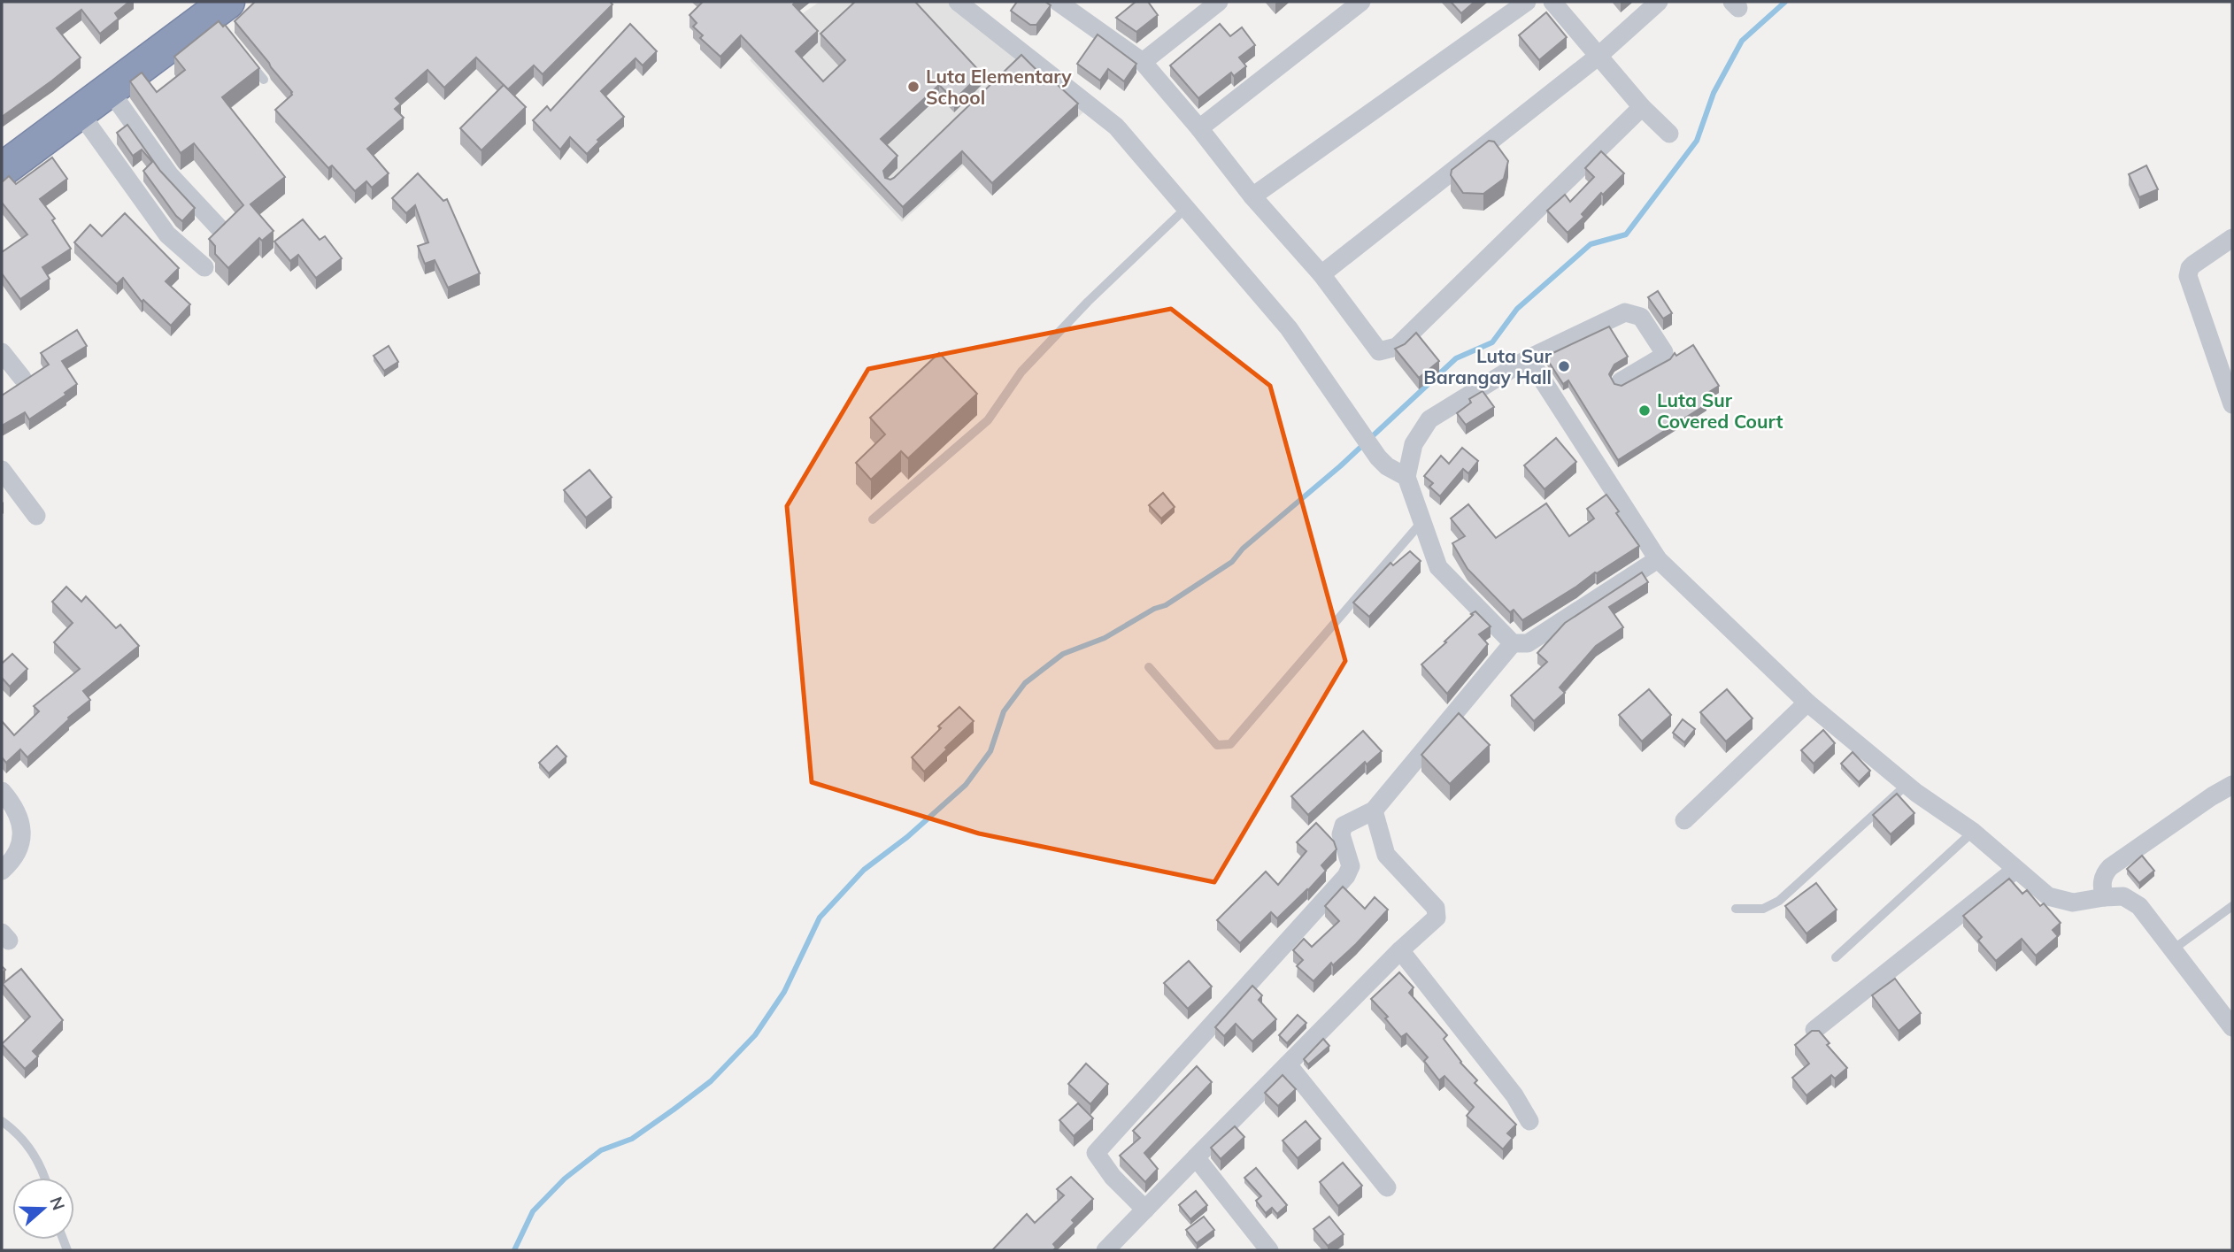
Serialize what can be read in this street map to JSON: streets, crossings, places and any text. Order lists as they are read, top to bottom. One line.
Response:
{"places":["Luta Elementary School","Luta Sur Barangay Hall","Luta Sur Covered Court"],"north":"right"}
